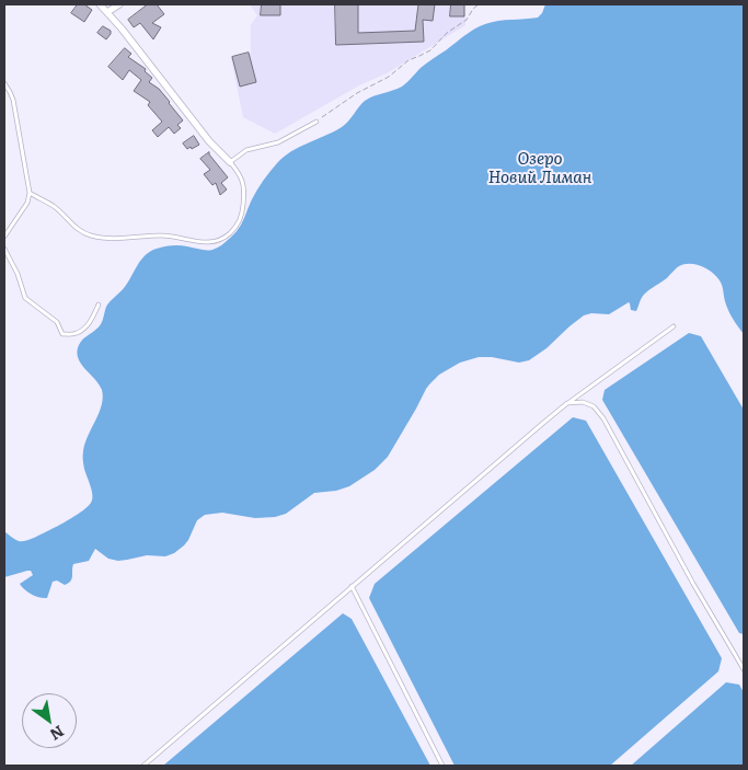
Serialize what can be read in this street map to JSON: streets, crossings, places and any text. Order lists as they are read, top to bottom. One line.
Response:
{"water":["Озеро Новий Лиман"],"north":"bottom right"}
